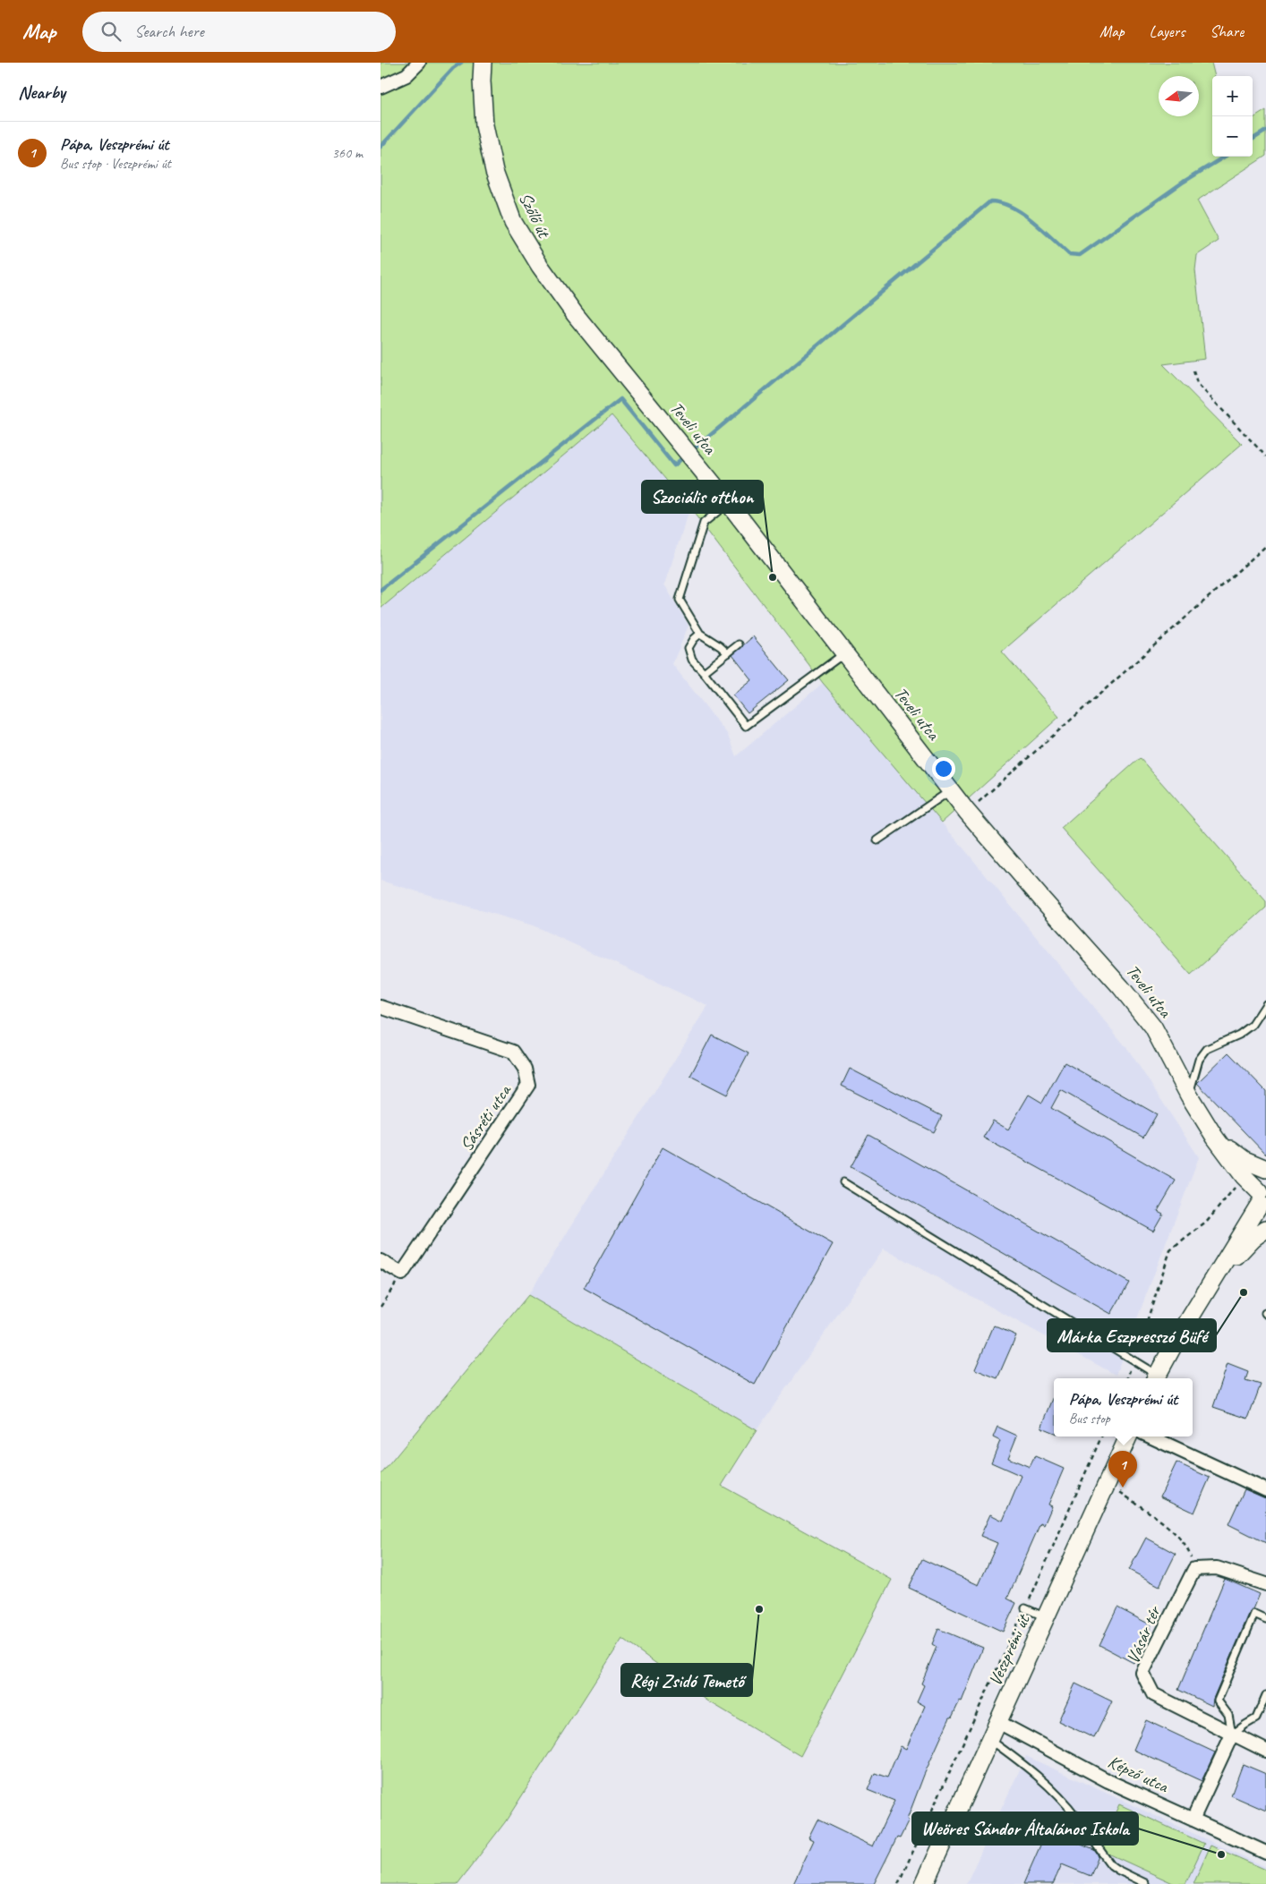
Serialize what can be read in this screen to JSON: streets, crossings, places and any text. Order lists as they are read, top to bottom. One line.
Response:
{"streets":{"main road":["Szőlő út","Teveli utca","Veszprémi út"],"street":["Sásréti utca","Vásár tér","Képző utca"]},"crossings":[["Szőlő út","Teveli utca"],["Veszprémi út","Képző utca"]],"places":["Szociális otthon","Márka Eszpresszó Büfé","Régi Zsidó Temető","Weöres Sándor Általános Iskola"],"north":"left","page":{"header":"Map","search":"Search here","nav":["Map","Layers","Share"],"heading":"Nearby","map_buttons":["+","−"],"list":[{"mark":"1","name":"Pápa, Veszprémi út","note":"Bus stop · Veszprémi út","value":"360 m"}],"popup":["Pápa, Veszprémi út","Bus stop"],"pins":"1"}}
